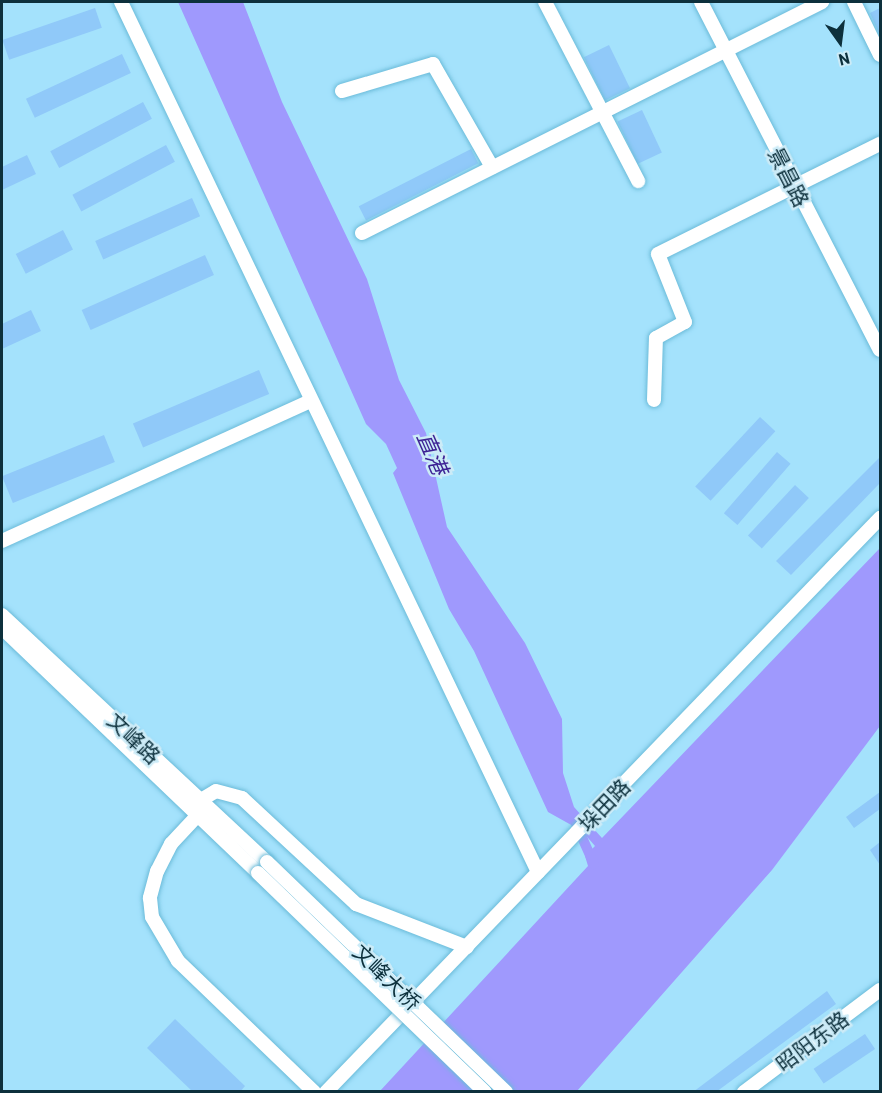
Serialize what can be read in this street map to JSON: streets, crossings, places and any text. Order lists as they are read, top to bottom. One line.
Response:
{"streets":{"street":["景昌路","文峰路","垛田路","文峰大桥","昭阳东路"]},"crossings":[["文峰路","文峰大桥"]],"water":["直港"],"north":"bottom"}
